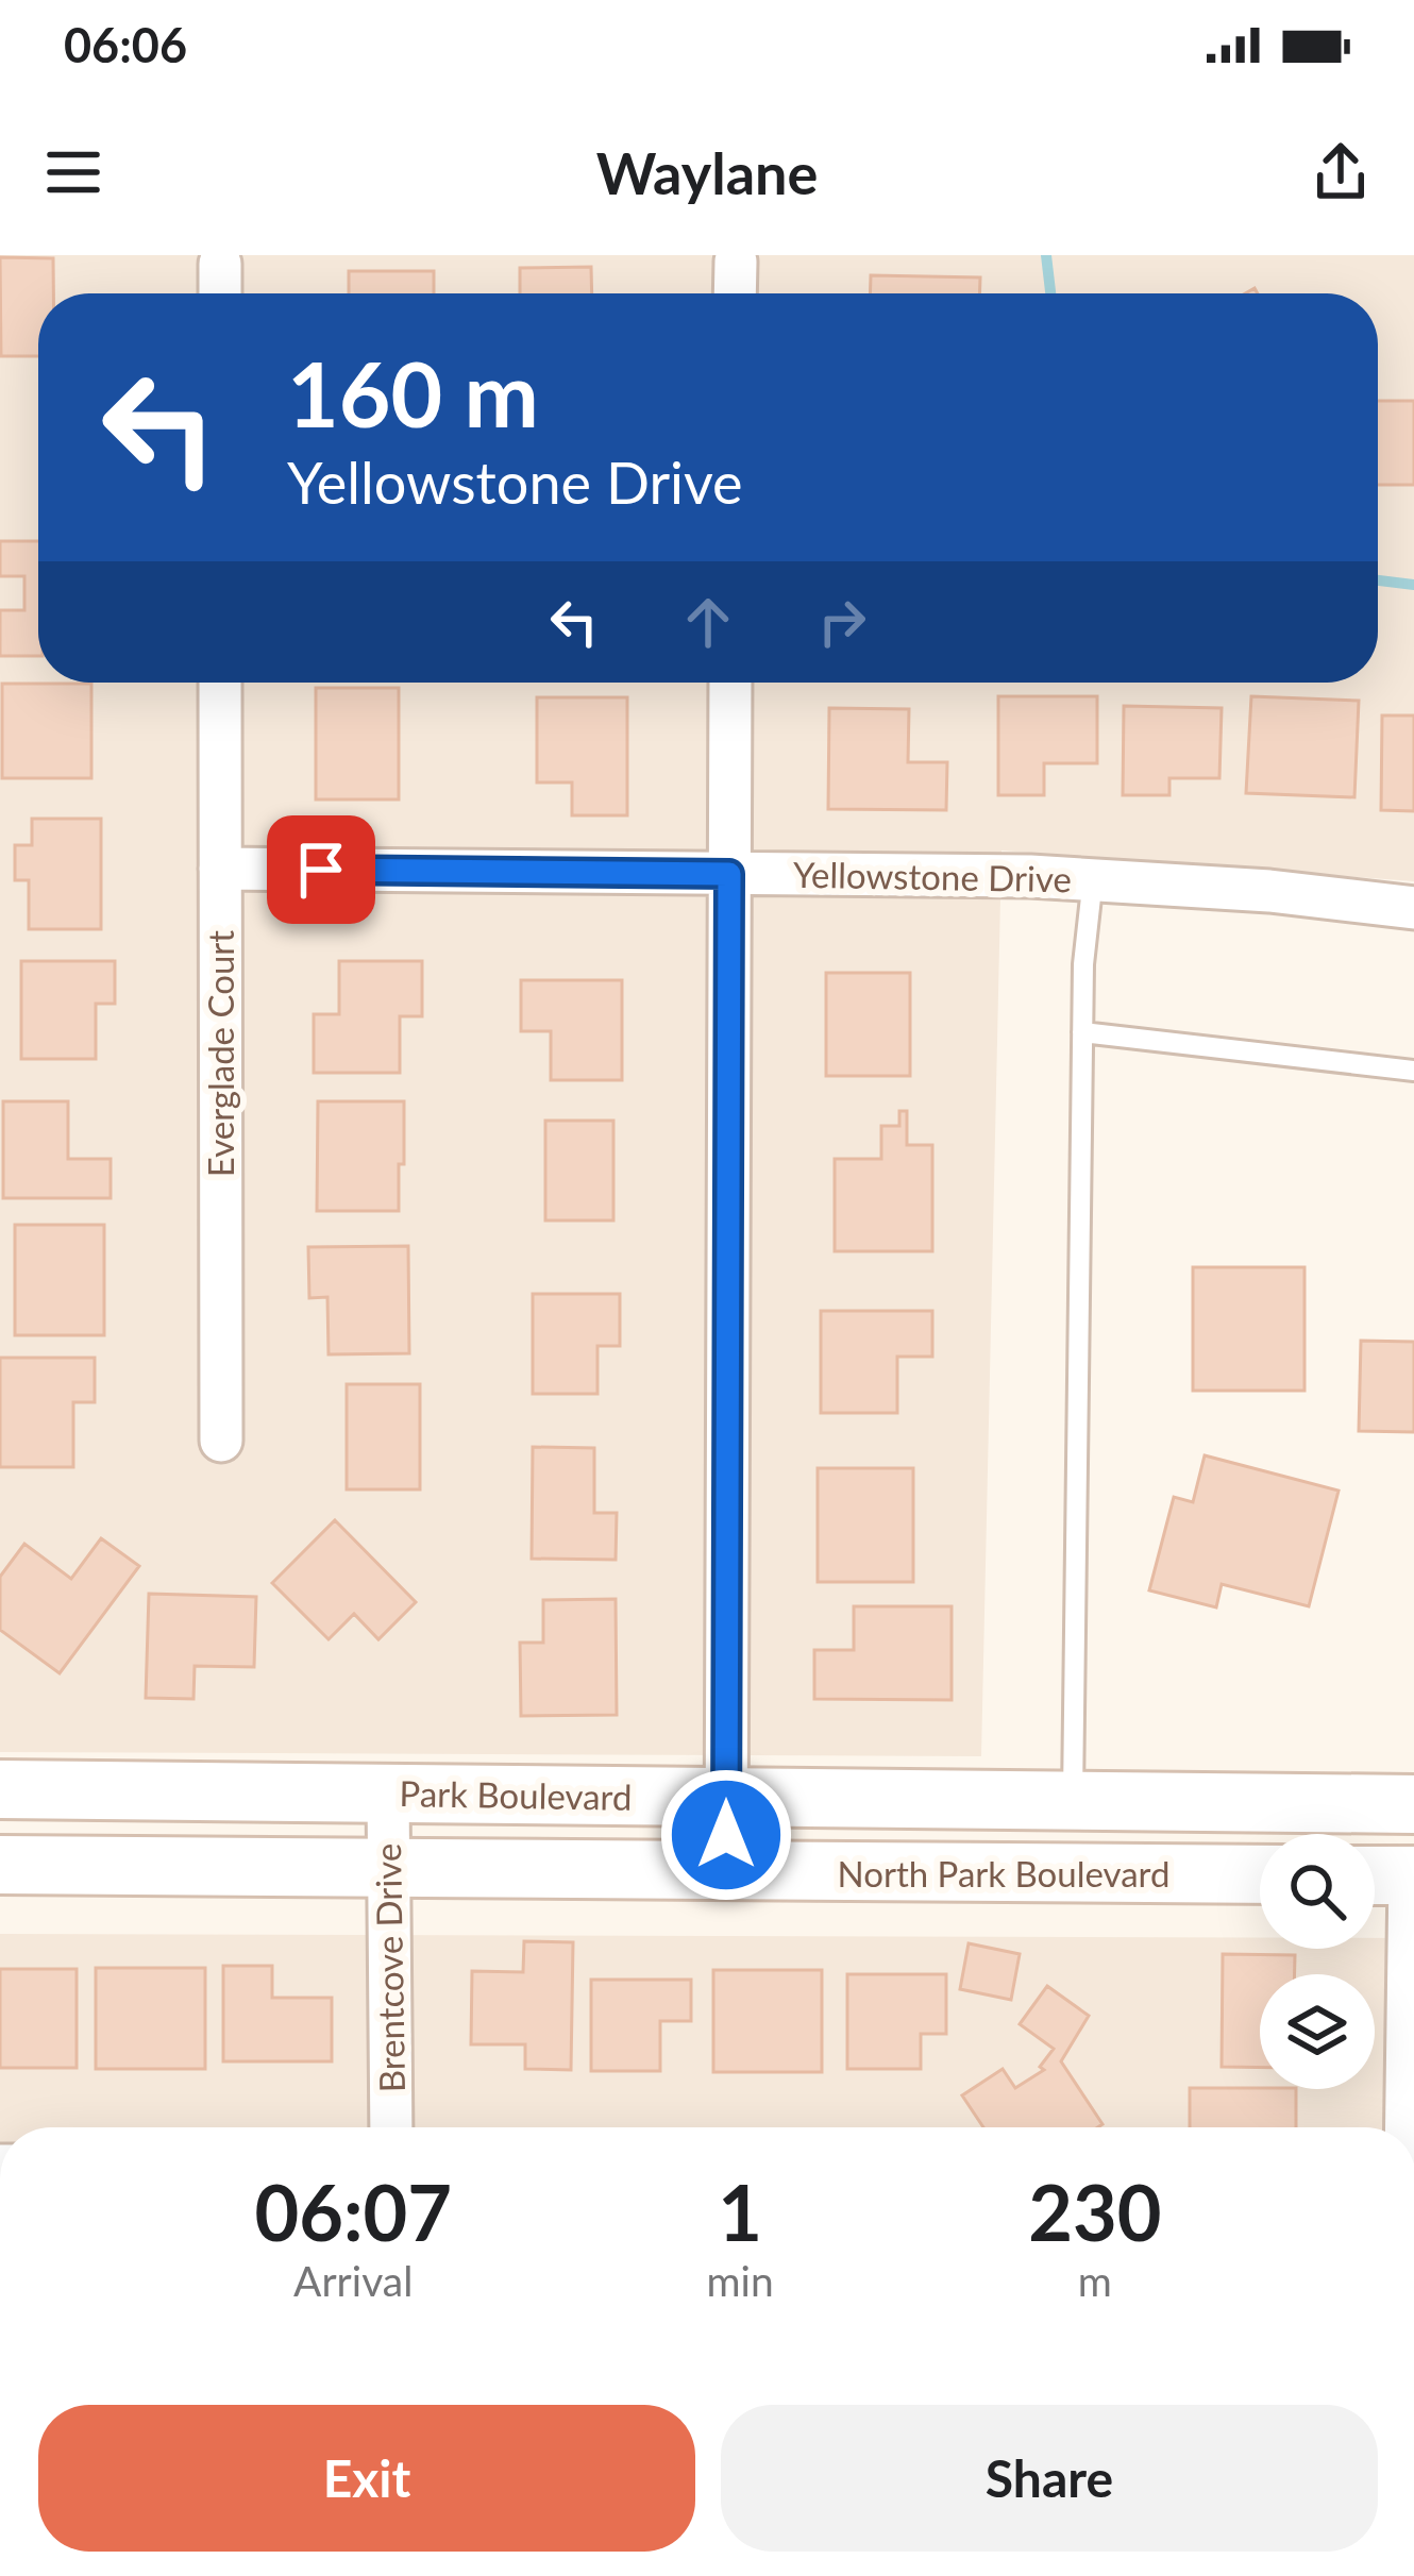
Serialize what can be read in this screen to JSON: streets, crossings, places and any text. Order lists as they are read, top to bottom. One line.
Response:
{"streets":{"main road":["Park Boulevard","North Park Boulevard"],"street":["Yellowstone Drive","Everglade Court","Brentcove Drive"]},"crossings":[["Yellowstone Drive","Everglade Court"],["Park Boulevard","Brentcove Drive"]],"page":{"status":"06:06","header":"Waylane","turn":["160 m","Yellowstone Drive"],"eta":["06:07","Arrival","1","min","230","m"],"buttons":["Exit","Share"]}}
